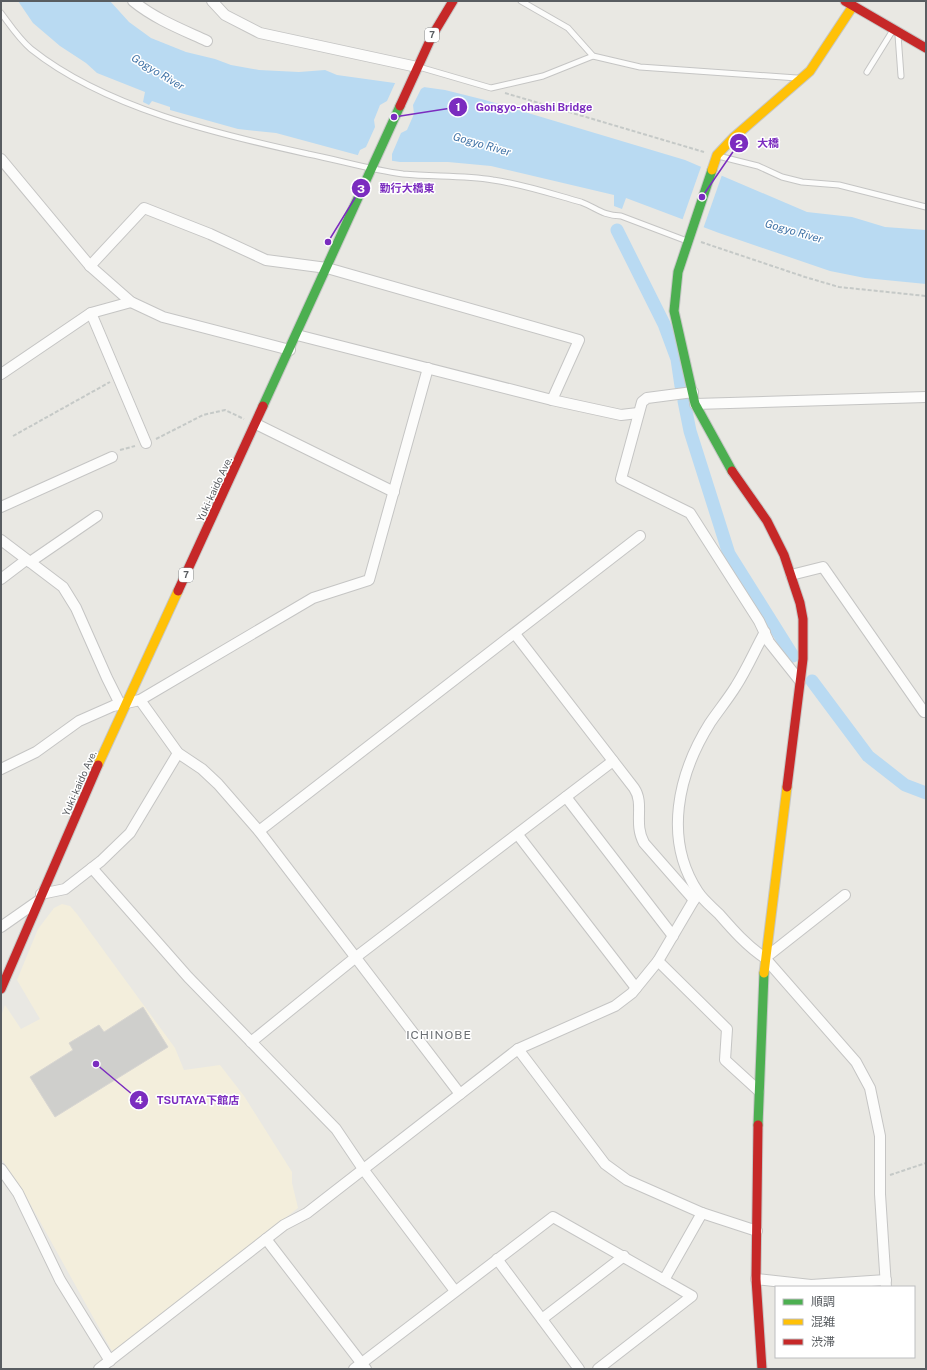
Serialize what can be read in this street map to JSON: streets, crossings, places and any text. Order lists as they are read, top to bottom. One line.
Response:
{"streets":{"street":["7","Yuki-kaido Ave."]},"districts":["ICHINOBE"],"water":["Gogyo River"],"places":["Gongyo-ohashi Bridge","大橋","勤行大橋東","TSUTAYA下館店"],"legend":["順調","混雑","渋滞"]}
